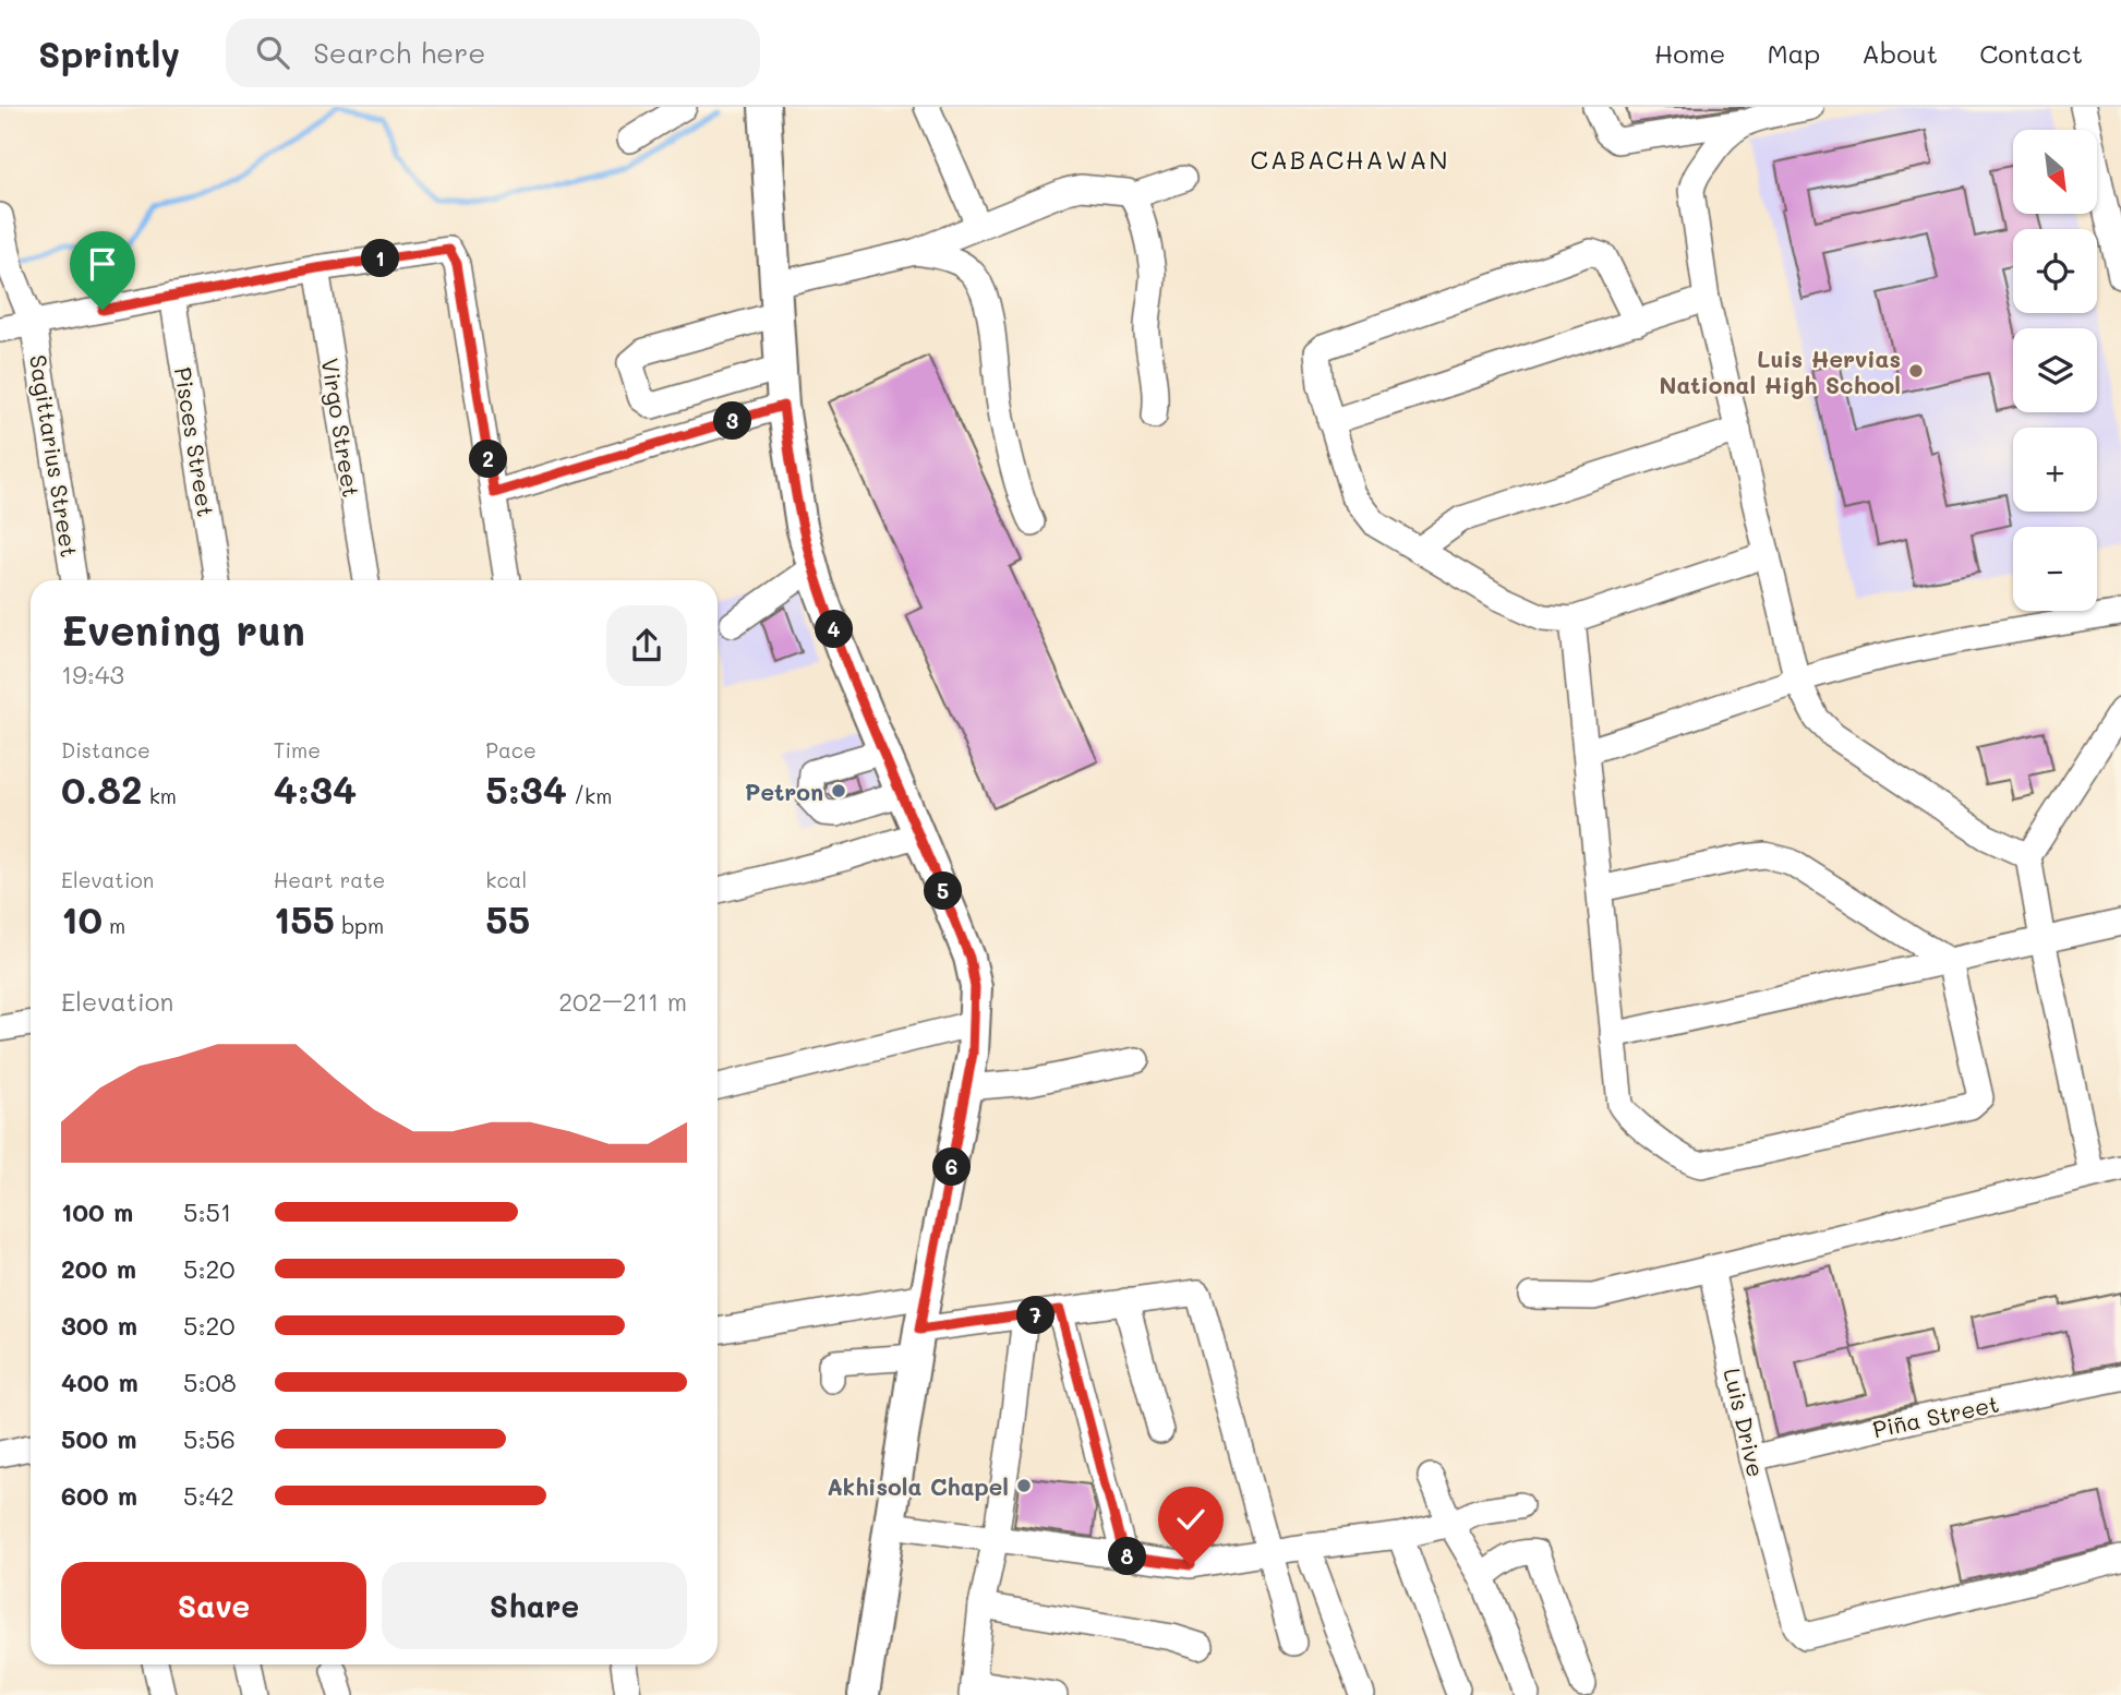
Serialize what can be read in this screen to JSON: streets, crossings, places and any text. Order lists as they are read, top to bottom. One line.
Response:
{"streets":{"street":["Virgo Street","Pisces Street","Sagittarius Street","Piña Street","Luis Drive"]},"crossings":[["Piña Street","Luis Drive"]],"districts":["CABACHAWAN"],"places":["Luis Hervias National High School","Petron","Akhisola Chapel"],"north":"bottom right","page":{"header":"Sprintly","search":"Search here","nav":["Home","Map","About","Contact"],"map_buttons":["+","−"],"pins":["1","3","2","4","5","6","7","8"],"heading":["Evening run","19:43"],"stats":[["Distance","0.82 km"],["Time","4:34"],["Pace","5:34 /km"],["Elevation","10 m"],["Heart rate","155 bpm"],["kcal","55"]],"chart":["Elevation","202–211 m"],"list":[{"name":"100 m","note":"5:51"},{"name":"200 m","note":"5:20"},{"name":"300 m","note":"5:20"},{"name":"400 m","note":"5:08"},{"name":"500 m","note":"5:56"},{"name":"600 m","note":"5:42"}],"buttons":["Save","Share"]}}
